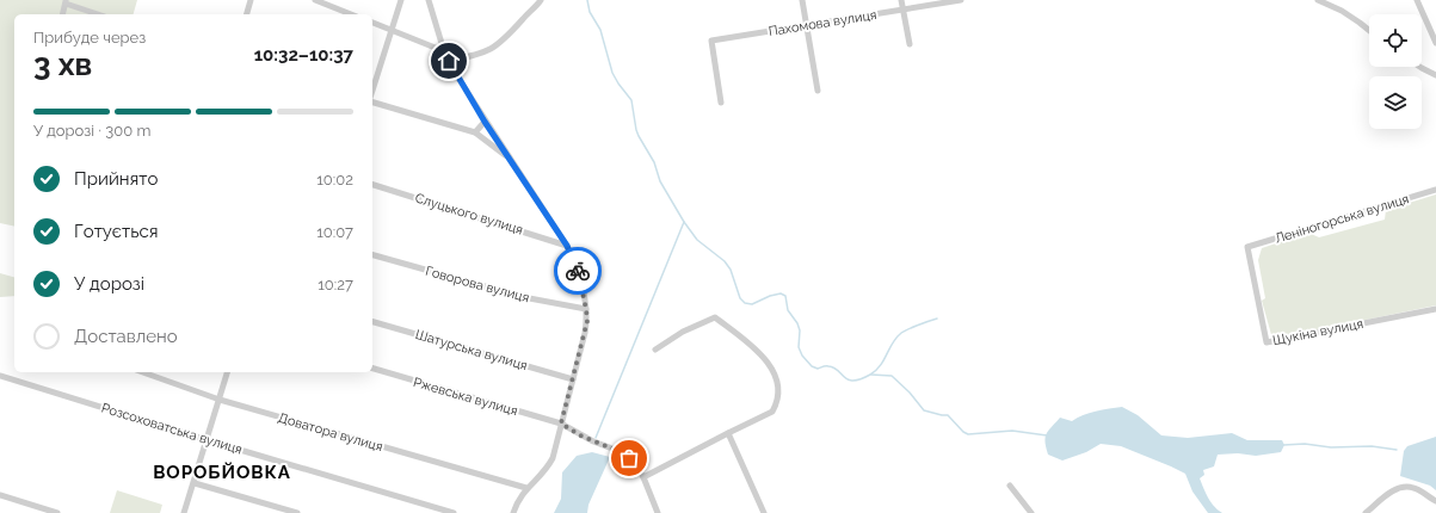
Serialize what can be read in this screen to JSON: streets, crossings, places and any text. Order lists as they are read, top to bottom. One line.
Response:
{"streets":{"street":["Пахомова вулиця","Слуцького вулиця","Леніногорська вулиця","Говорова вулиця","Щукіна вулиця","Шатурська вулиця","Ржевська вулиця","Розсоховатська вулиця","Доватора вулиця"]},"crossings":[["Леніногорська вулиця","Щукіна вулиця"]],"districts":["ВОРОБЙОВКА"],"page":{"heading":["3 хв","Прибуде через","10:32–10:37"],"bar":"У дорозі · 300 m","list":[["Прийнято","10:02"],["Готується","10:07"],["У дорозі","10:27"],"Доставлено"]}}
